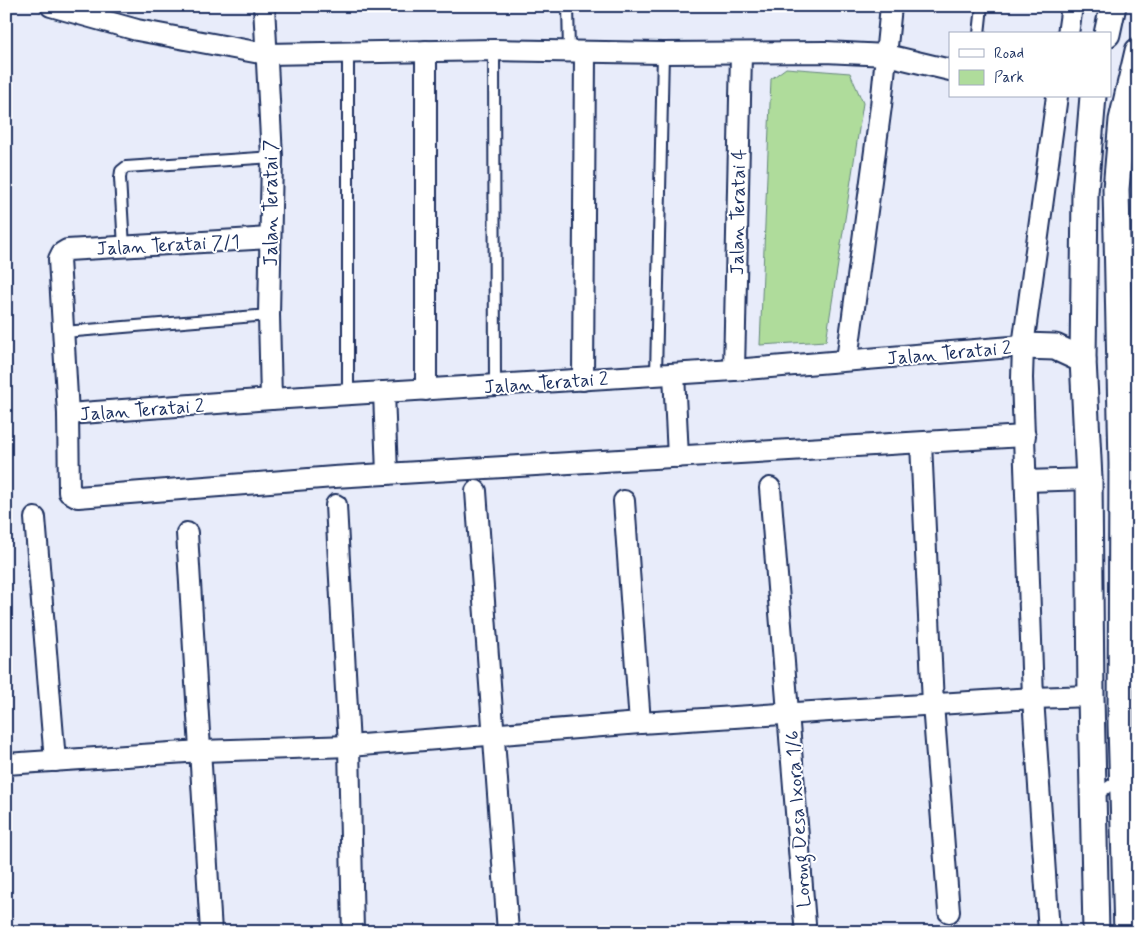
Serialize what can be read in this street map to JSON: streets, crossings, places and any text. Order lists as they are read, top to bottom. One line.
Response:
{"streets":{"street":["Jalan Teratai 7","Jalan Teratai 4","Jalan Teratai 7/1","Jalan Teratai 2","Lorong Desa Ixora 1/6"]},"crossings":[["Jalan Teratai 7","Jalan Teratai 7/1"],["Jalan Teratai 7","Jalan Teratai 2"],["Jalan Teratai 4","Jalan Teratai 2"]],"legend":["Road","Park"]}
